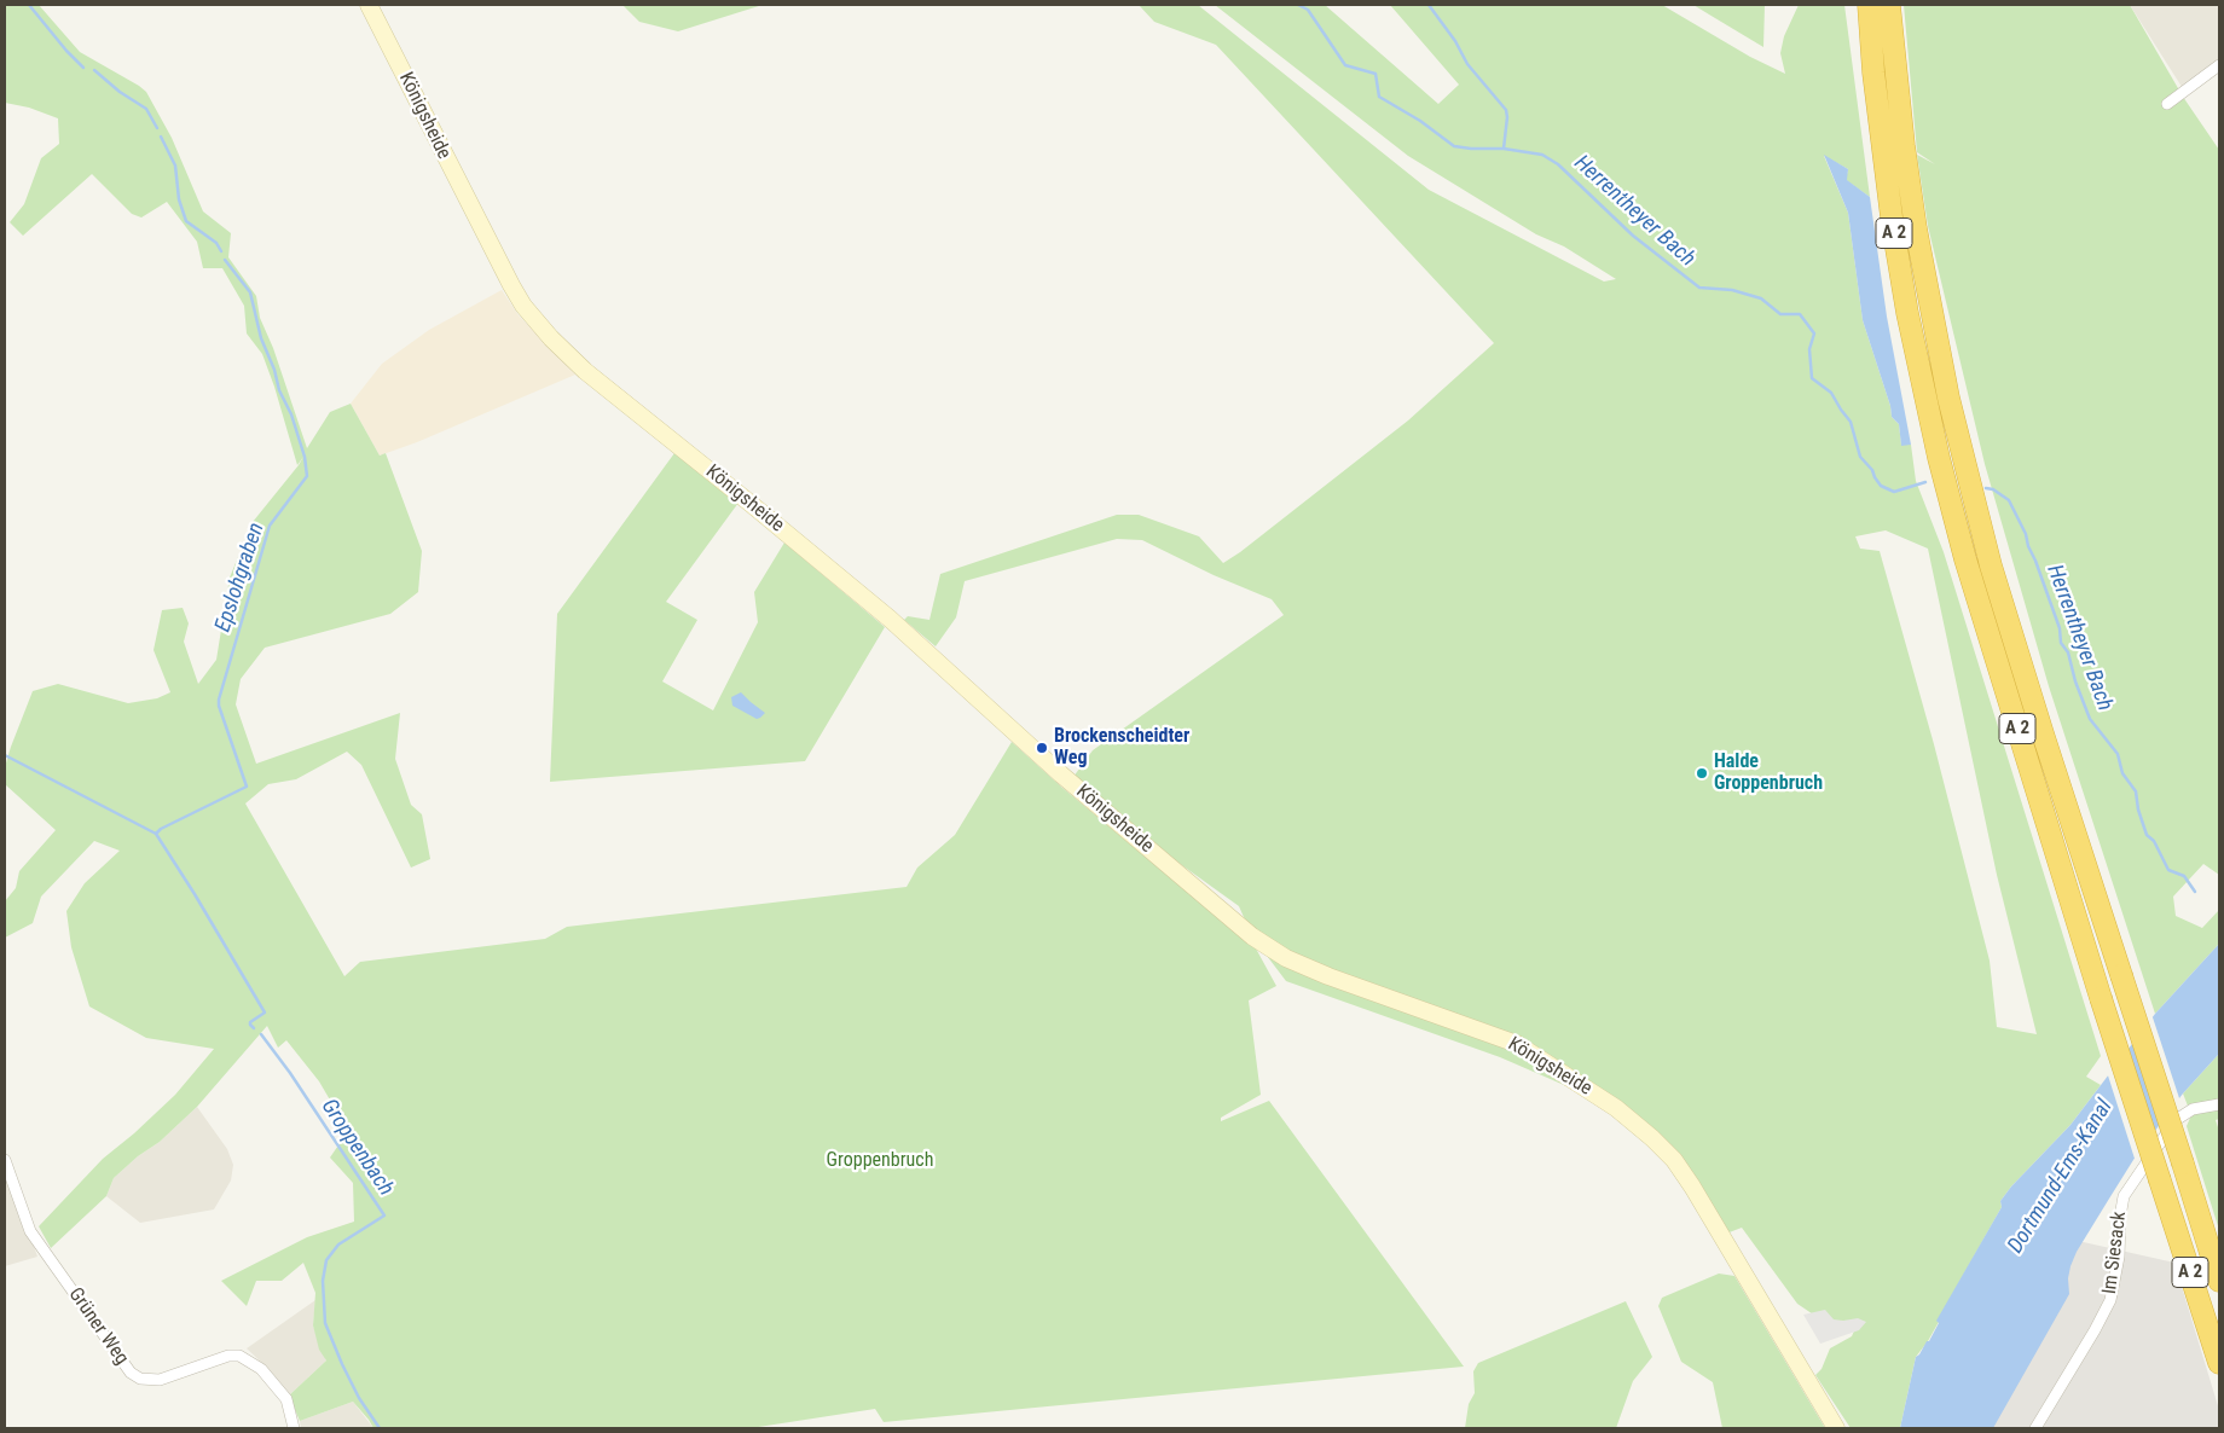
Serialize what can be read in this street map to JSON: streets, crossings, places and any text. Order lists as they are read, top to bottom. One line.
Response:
{"streets":{"highway":["A 2"],"main road":["Königsheide"],"street":["Im Siesack","Grüner Weg"]},"water":["Herrentheyer Bach","Epslohgraben","Groppenbach","Dortmund-Ems-Kanal"],"parks":["Groppenbruch"],"places":["Brockenscheidter Weg","Halde Groppenbruch"]}
